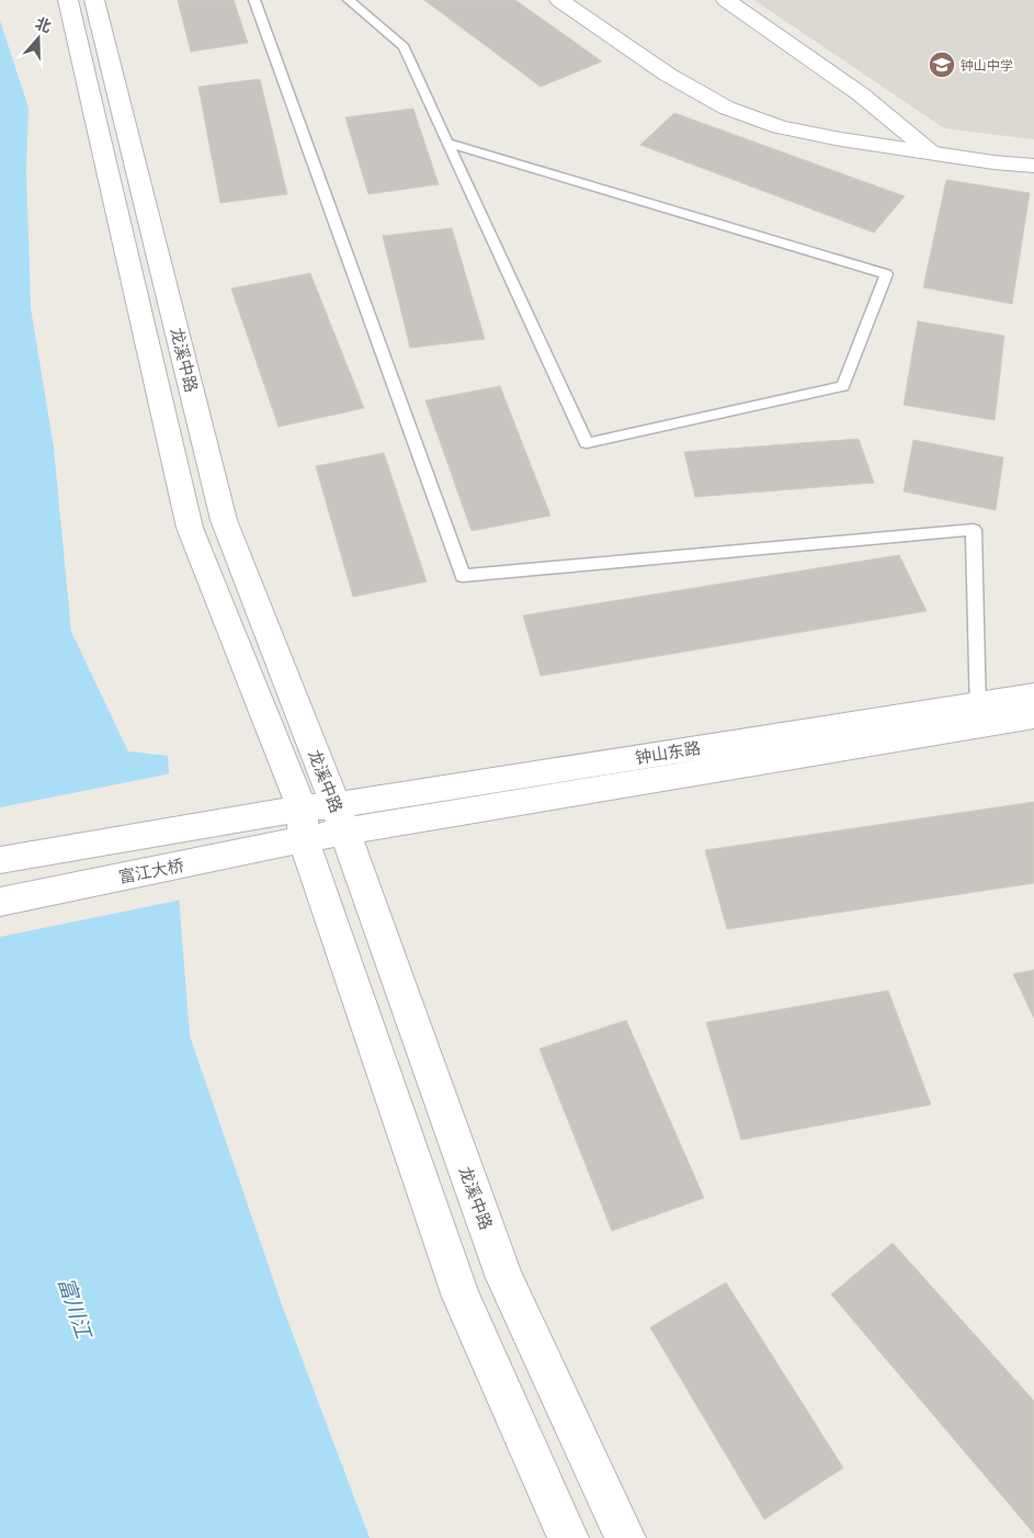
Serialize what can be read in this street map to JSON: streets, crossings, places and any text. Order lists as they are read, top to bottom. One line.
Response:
{"streets":{"main road":["龙溪中路","钟山东路","富江大桥"]},"crossings":[["龙溪中路","钟山东路"],["龙溪中路","富江大桥"],["钟山东路","富江大桥"]],"water":["富川江"],"places":{"school or university":["钟山中学"]},"north":"top"}
